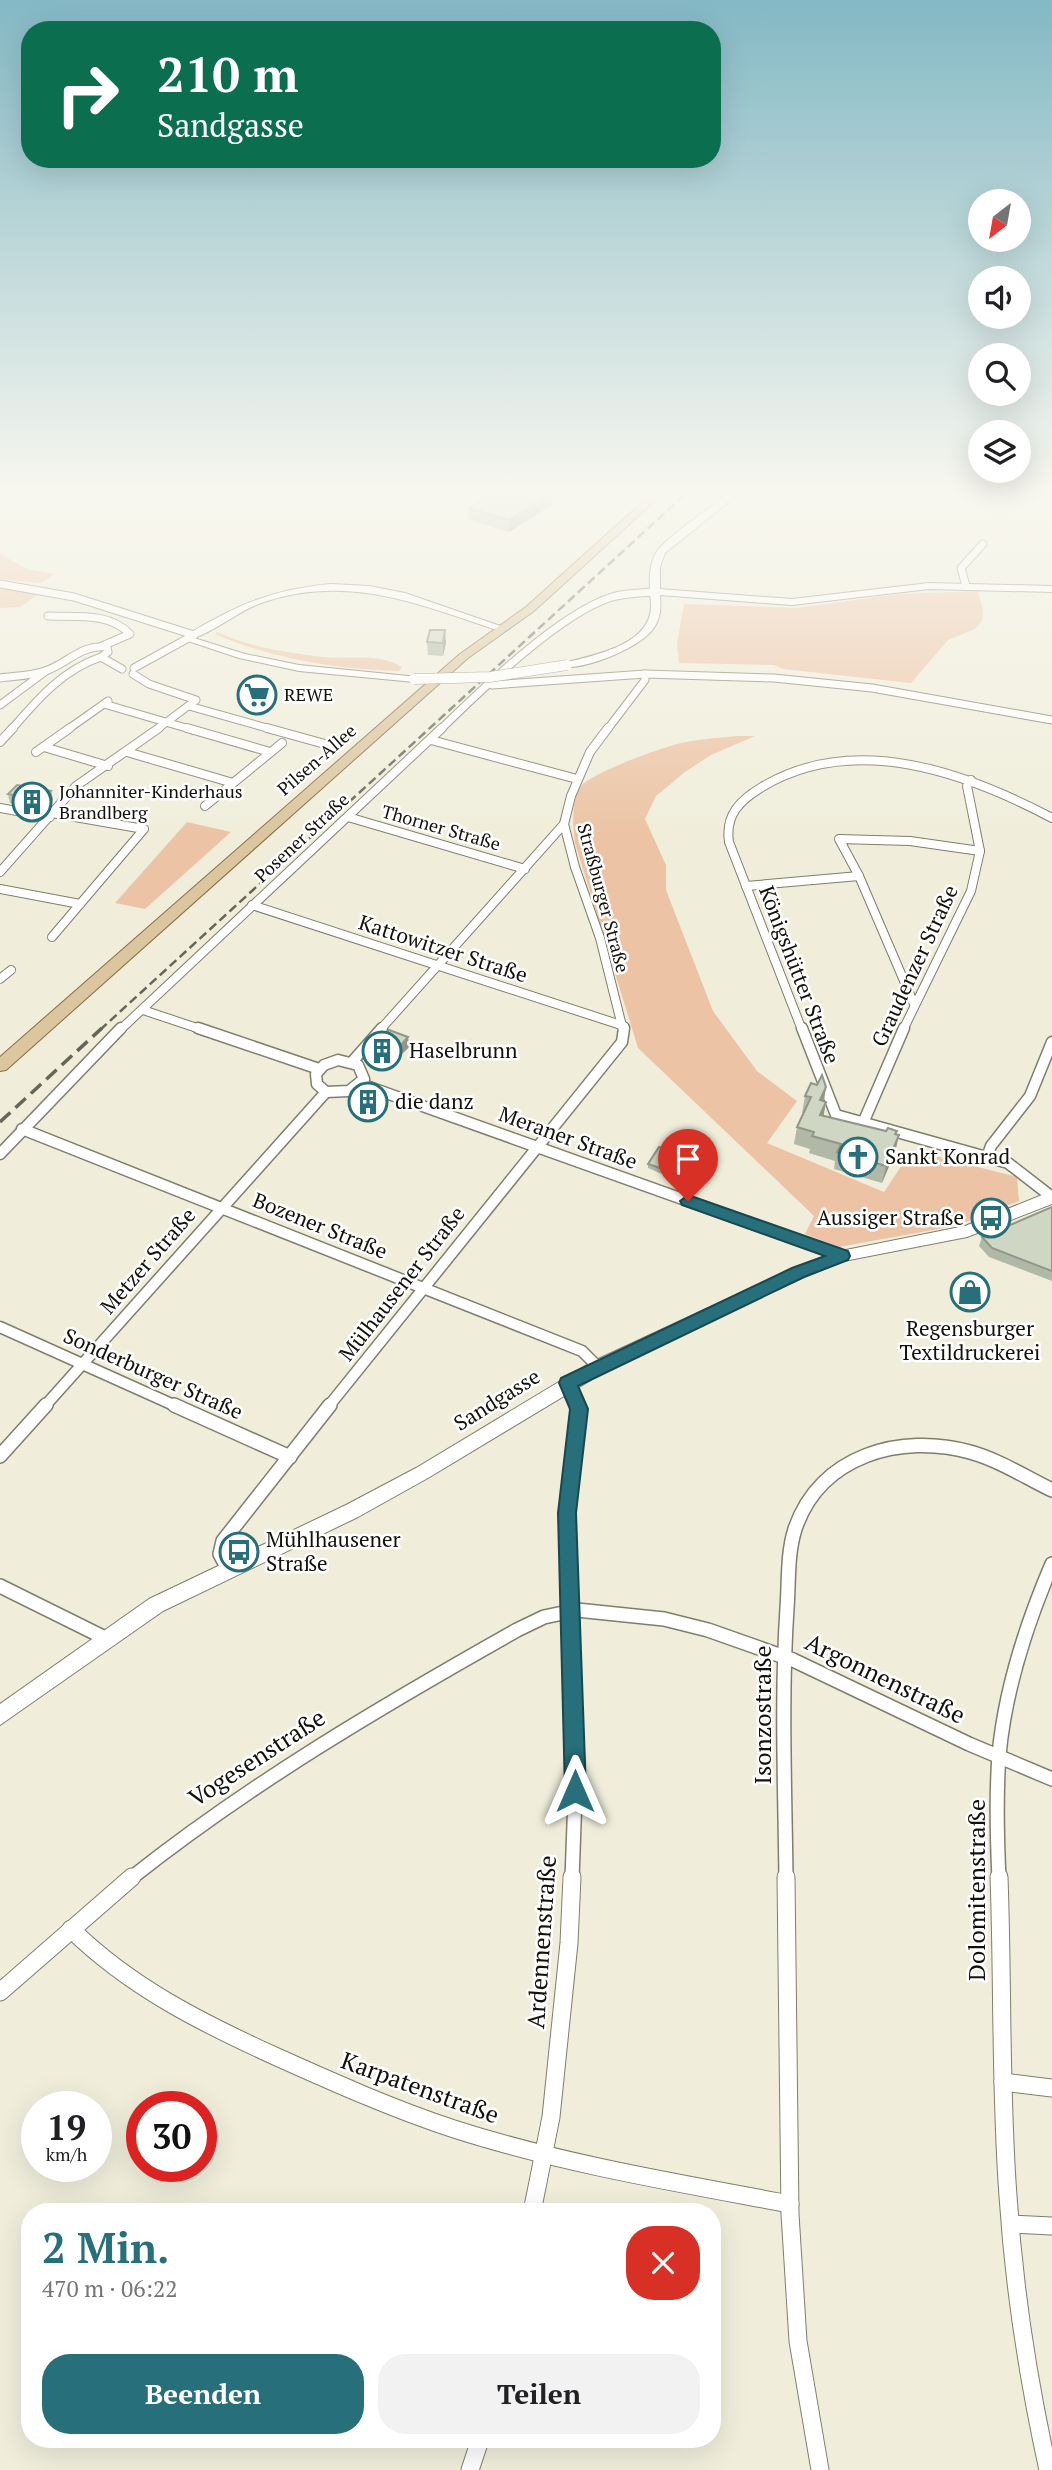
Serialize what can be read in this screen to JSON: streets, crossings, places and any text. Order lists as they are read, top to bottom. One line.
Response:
{"streets":{"main road":["Pilsen-Allee"],"street":["Thorner Straße","Posener Straße","Straßburger Straße","Kattowitzer Straße","Graudenzer Straße","Königshütter Straße","Meraner Straße","Bozener Straße","Metzer Straße","Mülhausener Straße","Sonderburger Straße","Sandgasse","Argonnenstraße","Isonzostraße","Vogesenstraße","Dolomitenstraße","Ardennenstraße","Karpatenstraße"]},"crossings":[["Thorner Straße","Posener Straße"],["Posener Straße","Kattowitzer Straße"],["Posener Straße","Bozener Straße"],["Straßburger Straße","Kattowitzer Straße"],["Straßburger Straße","Mülhausener Straße"],["Kattowitzer Straße","Mülhausener Straße"],["Graudenzer Straße","Königshütter Straße"],["Meraner Straße","Metzer Straße"],["Meraner Straße","Mülhausener Straße"],["Meraner Straße","Sandgasse"],["Bozener Straße","Metzer Straße"],["Bozener Straße","Mülhausener Straße"],["Bozener Straße","Sandgasse"],["Metzer Straße","Sonderburger Straße"],["Mülhausener Straße","Sonderburger Straße"],["Mülhausener Straße","Sandgasse"],["Sandgasse","Ardennenstraße"],["Argonnenstraße","Isonzostraße"],["Argonnenstraße","Vogesenstraße"],["Argonnenstraße","Dolomitenstraße"],["Argonnenstraße","Ardennenstraße"],["Isonzostraße","Karpatenstraße"],["Vogesenstraße","Ardennenstraße"],["Vogesenstraße","Karpatenstraße"],["Ardennenstraße","Karpatenstraße"]],"places":{"supermarket":["REWE"],"building":["Johanniter-Kinderhaus Brandlberg","Haselbrunn","die danz"],"church":["Sankt Konrad"],"bus stop":["Aussiger Straße","Mühlhausener Straße"],"shop":["Regensburger Textildruckerei"]},"north":"bottom left","page":{"turn":["210 m","Sandgasse"],"speed":"19 km/h","limit":"30","heading":["2 Min.","470 m · 06:22"],"buttons":["Beenden","Teilen"]}}
